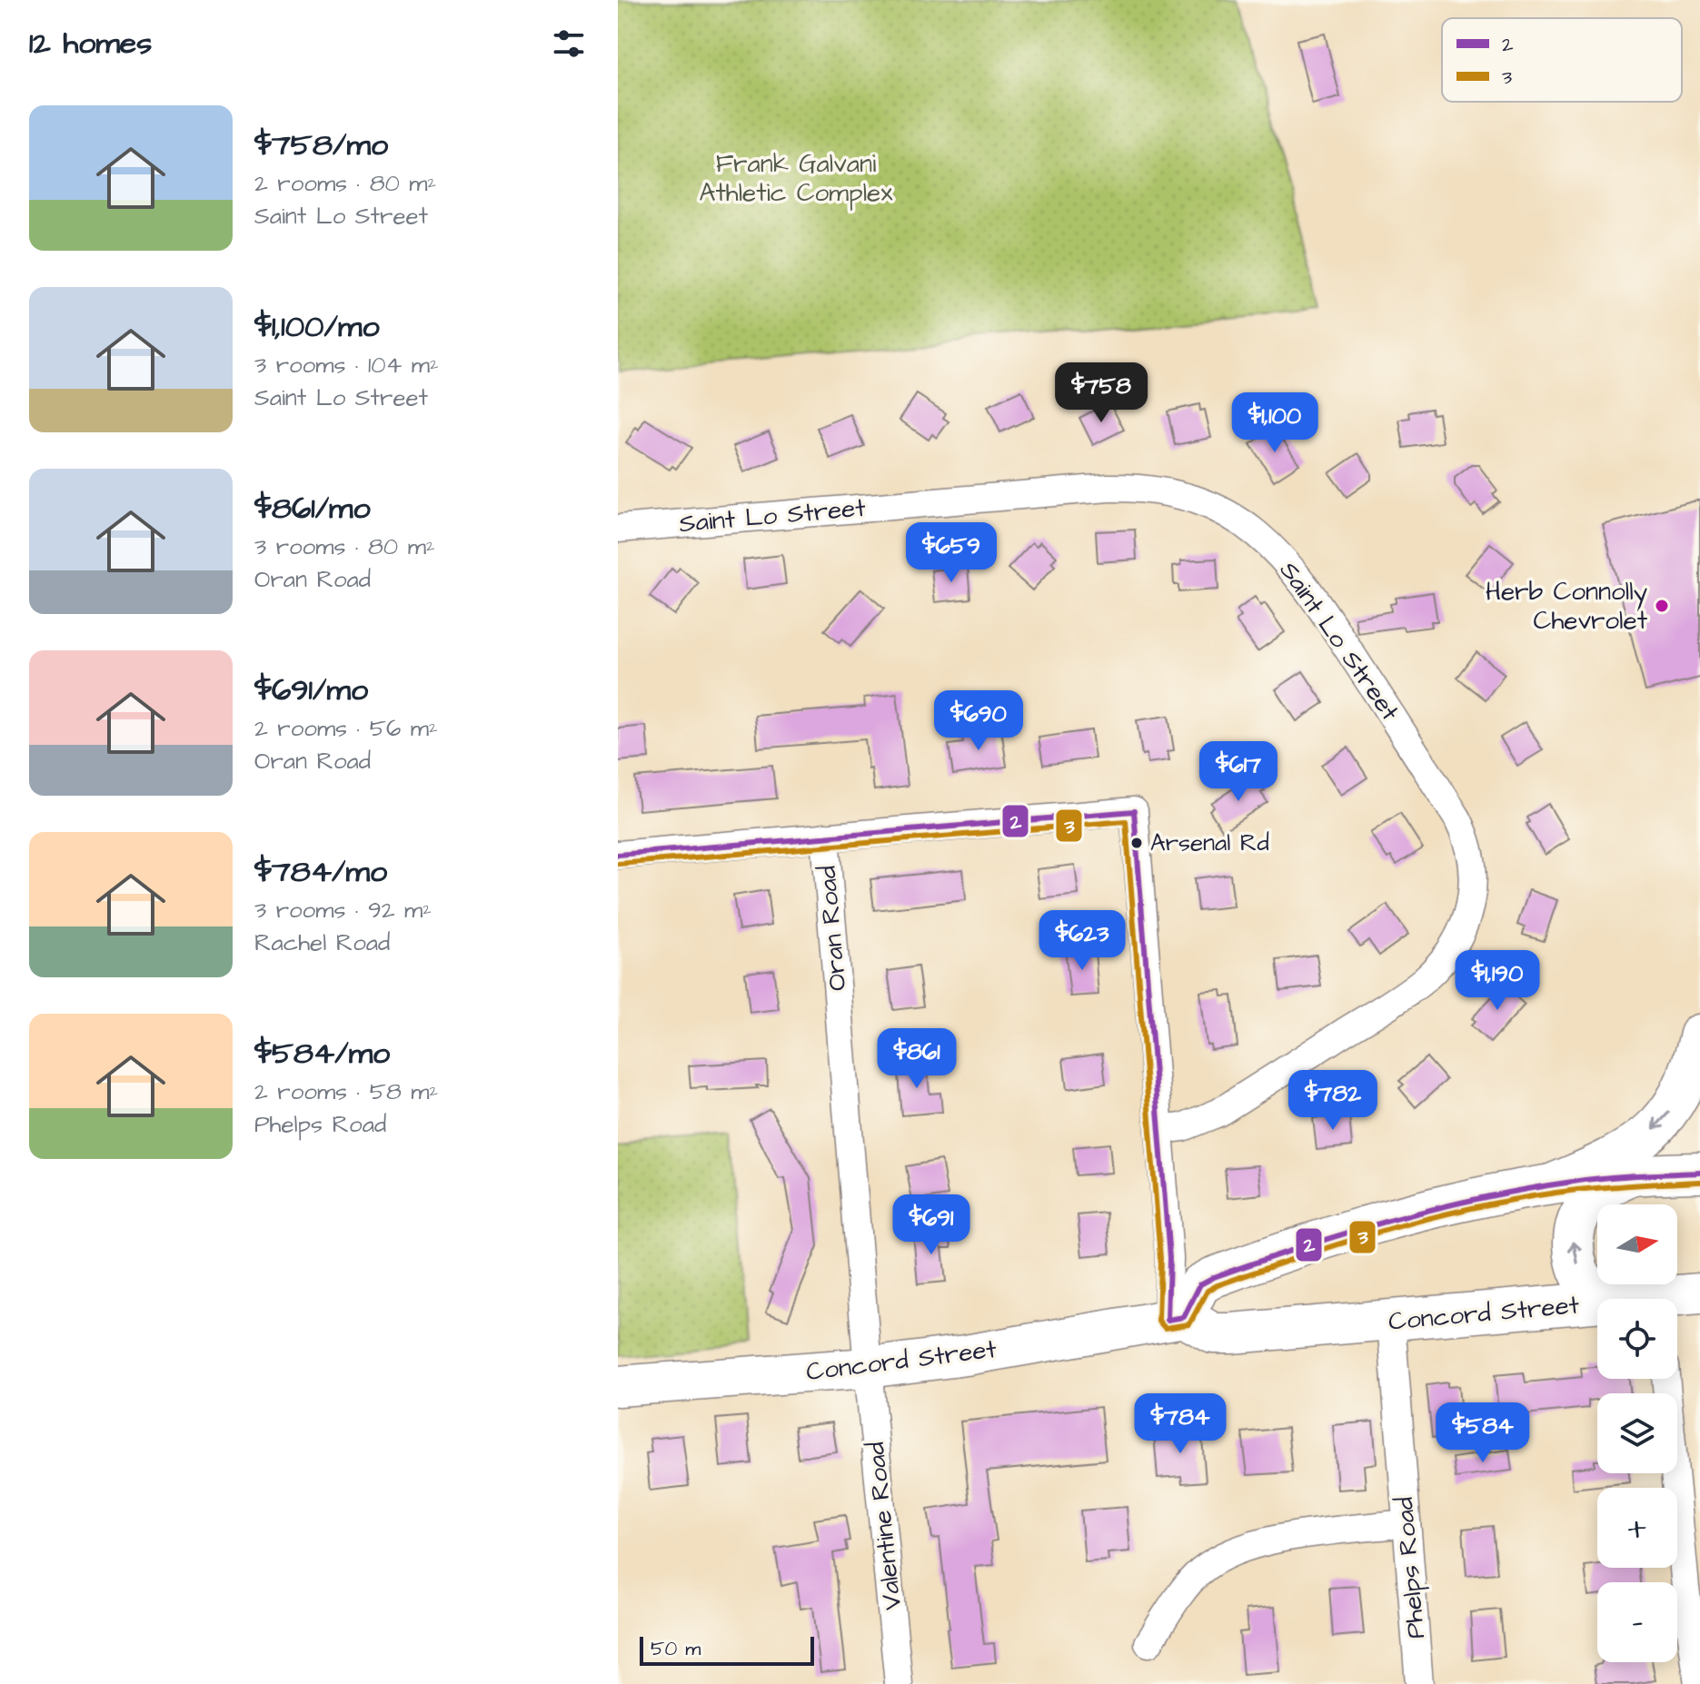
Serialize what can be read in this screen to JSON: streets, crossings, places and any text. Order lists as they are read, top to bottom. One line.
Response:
{"streets":{"main road":["Concord Street"],"street":["Saint Lo Street","Oran Road","Valentine Road","Phelps Road"]},"crossings":[["Oran Road","Concord Street"],["Oran Road","Valentine Road"],["Concord Street","Valentine Road"],["Concord Street","Phelps Road"]],"parks":["Frank Galvani Athletic Complex"],"places":["Herb Connolly Chevrolet","Arsenal Rd"],"lines":["transit line 2","transit line 3"],"legend":["2","3"],"scale_bar":"50 m","north":"right","page":{"heading":"12 homes","list":[{"name":"$758/mo","note":"2 rooms · 80 m² · Saint Lo Street"},{"name":"$1,100/mo","note":"3 rooms · 104 m² · Saint Lo Street"},{"name":"$861/mo","note":"3 rooms · 80 m² · Oran Road"},{"name":"$691/mo","note":"2 rooms · 56 m² · Oran Road"},{"name":"$784/mo","note":"3 rooms · 92 m² · Rachel Road"},{"name":"$584/mo","note":"2 rooms · 58 m² · Phelps Road"}],"price":["$758","$1,100","$659","$690","$617","$623","$1,190","$861","$782","$691","$784","$584"],"map_buttons":["+","−"],"scale":"50 m"}}
